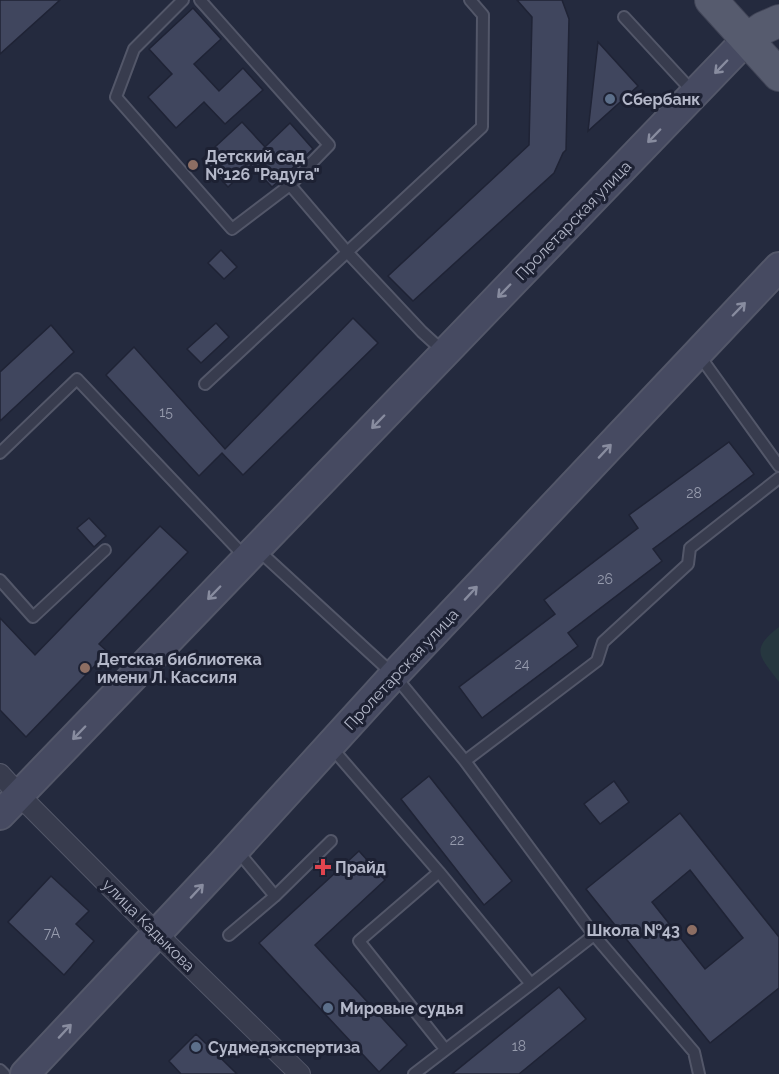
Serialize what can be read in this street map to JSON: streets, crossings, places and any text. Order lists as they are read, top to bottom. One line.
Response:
{"streets":{"street":["Пролетарская улица","улица Кадыкова"]},"crossings":[["Пролетарская улица","улица Кадыкова"]],"places":{"other":["Сбербанк","Детский сад №126 \"Радуга\"","Детская библиотека имени Л. Кассиля","Школа №43","Мировые судья","Судмедэкспертиза"],"health":["Прайд"]},"house_numbers":["15","28","26","24","22","7А","18"]}
